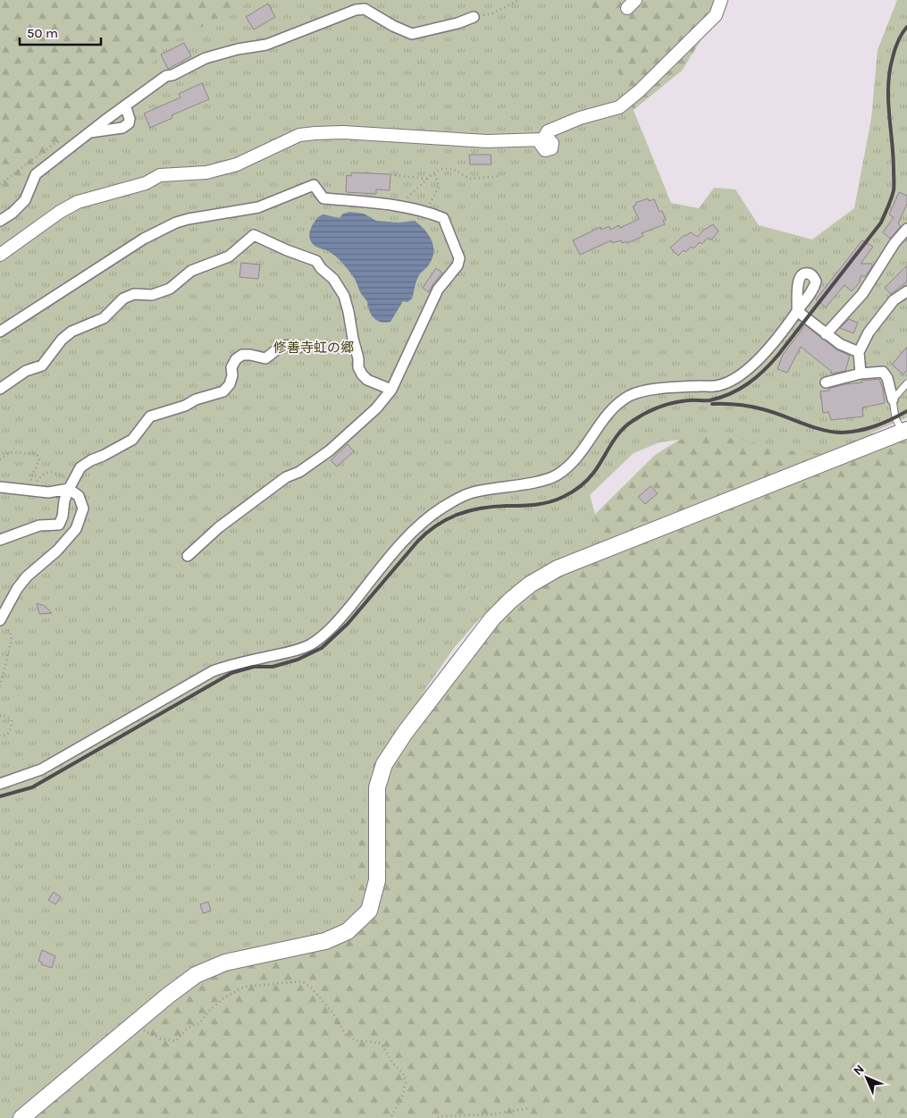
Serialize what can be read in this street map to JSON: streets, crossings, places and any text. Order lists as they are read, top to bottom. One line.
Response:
{"parks":["修善寺虹の郷"],"scale_bar":"50 m","north":"top left"}
